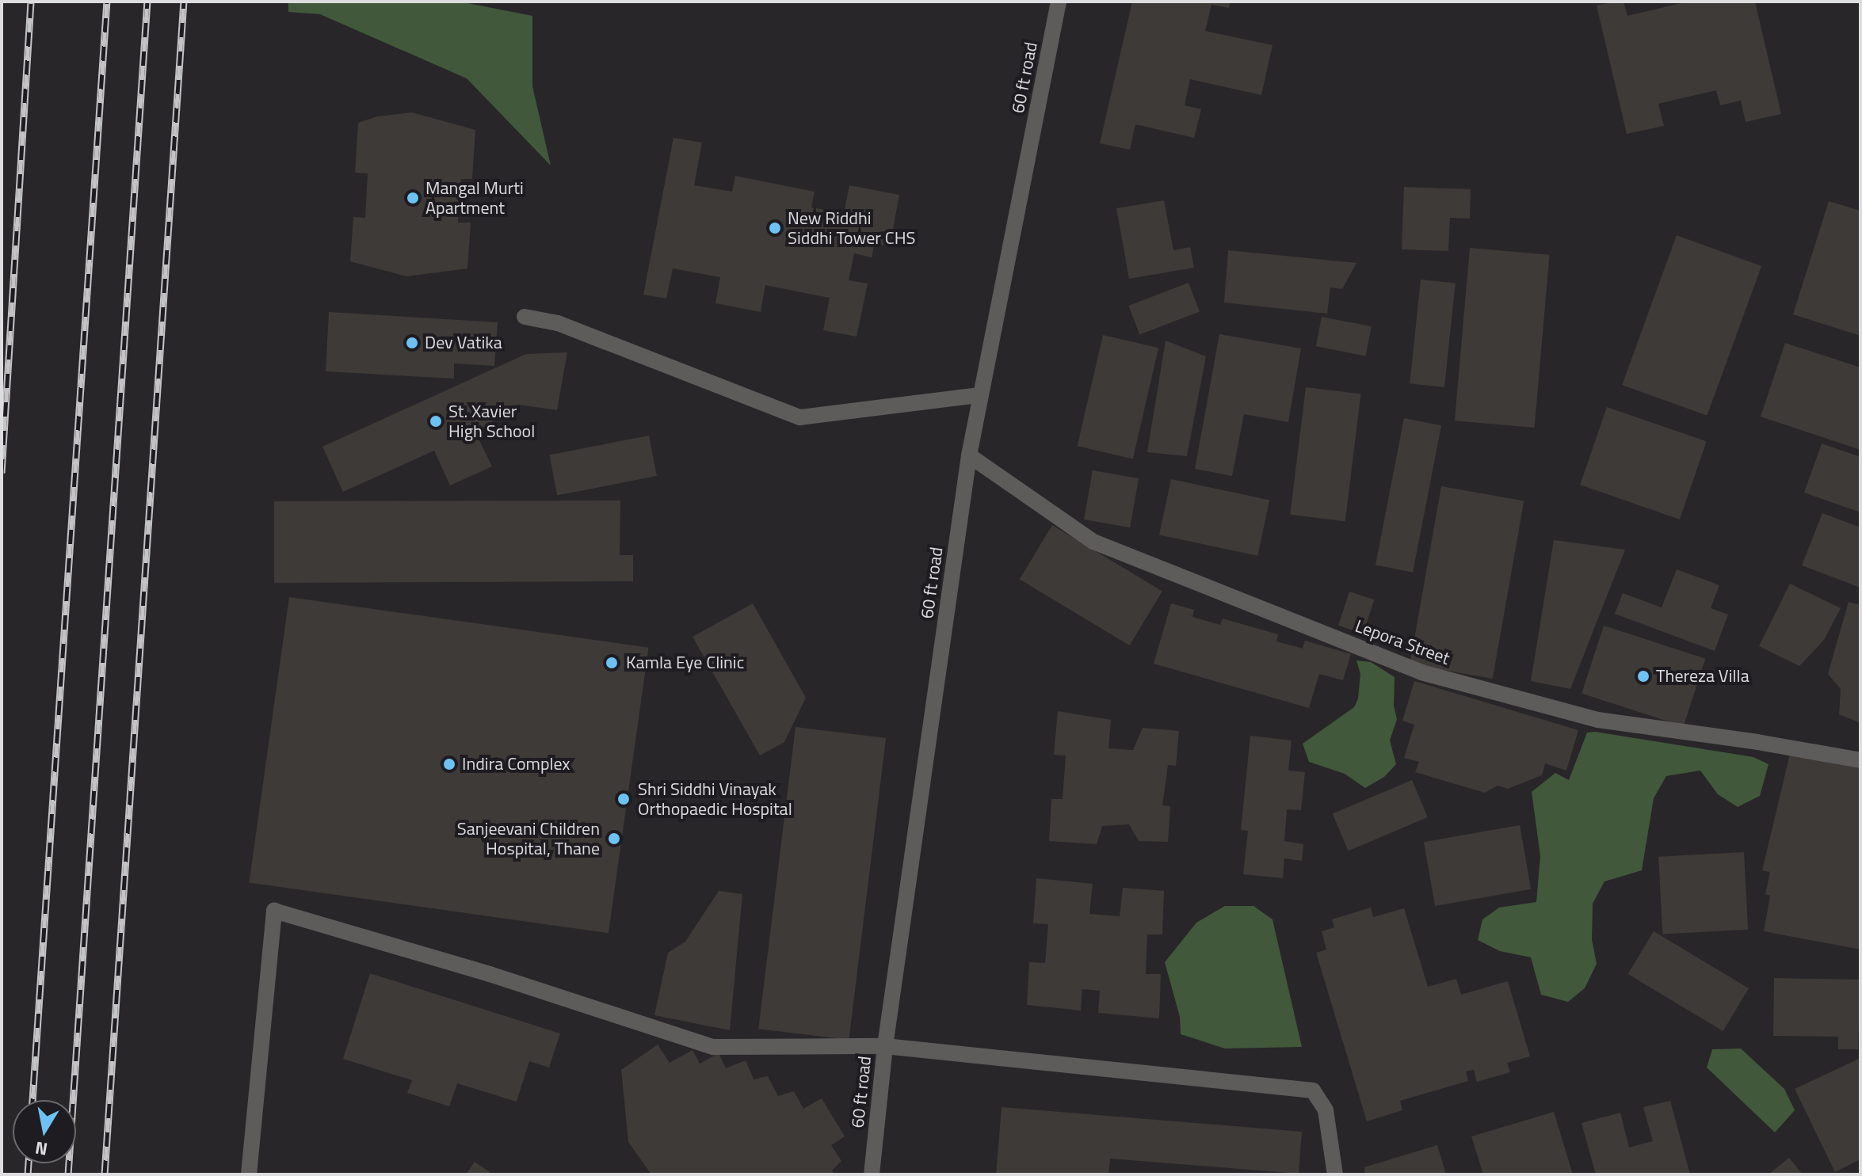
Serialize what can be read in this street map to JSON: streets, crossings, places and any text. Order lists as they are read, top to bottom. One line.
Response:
{"streets":{"street":["60 ft road","Lepora Street"]},"crossings":[["60 ft road","Lepora Street"]],"places":["Mangal Murti Apartment","New Riddhi Siddhi Tower CHS","Dev Vatika","St. Xavier High School","Kamla Eye Clinic","Thereza Villa","Indira Complex","Shri Siddhi Vinayak Orthopaedic Hospital","Sanjeevani Children Hospital, Thane"],"north":"bottom"}
